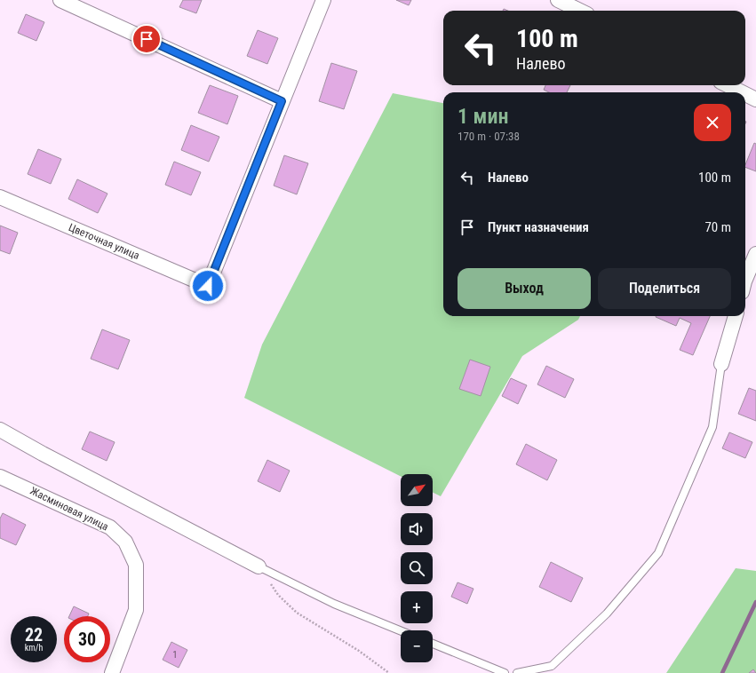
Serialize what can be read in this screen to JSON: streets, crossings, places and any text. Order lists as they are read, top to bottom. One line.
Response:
{"streets":{"street":["Цветочная улица","Жасминовая улица"]},"house_numbers":["1"],"north":"top right","page":{"turn":["100 m","Налево"],"heading":["1 мин","170 m · 07:38"],"list":[{"name":"Налево","value":"100 m"},{"name":"Пункт назначения","value":"70 m"}],"buttons":["Выход","Поделиться"],"map_buttons":["+","−"],"speed":"22 km/h","limit":"30"}}
